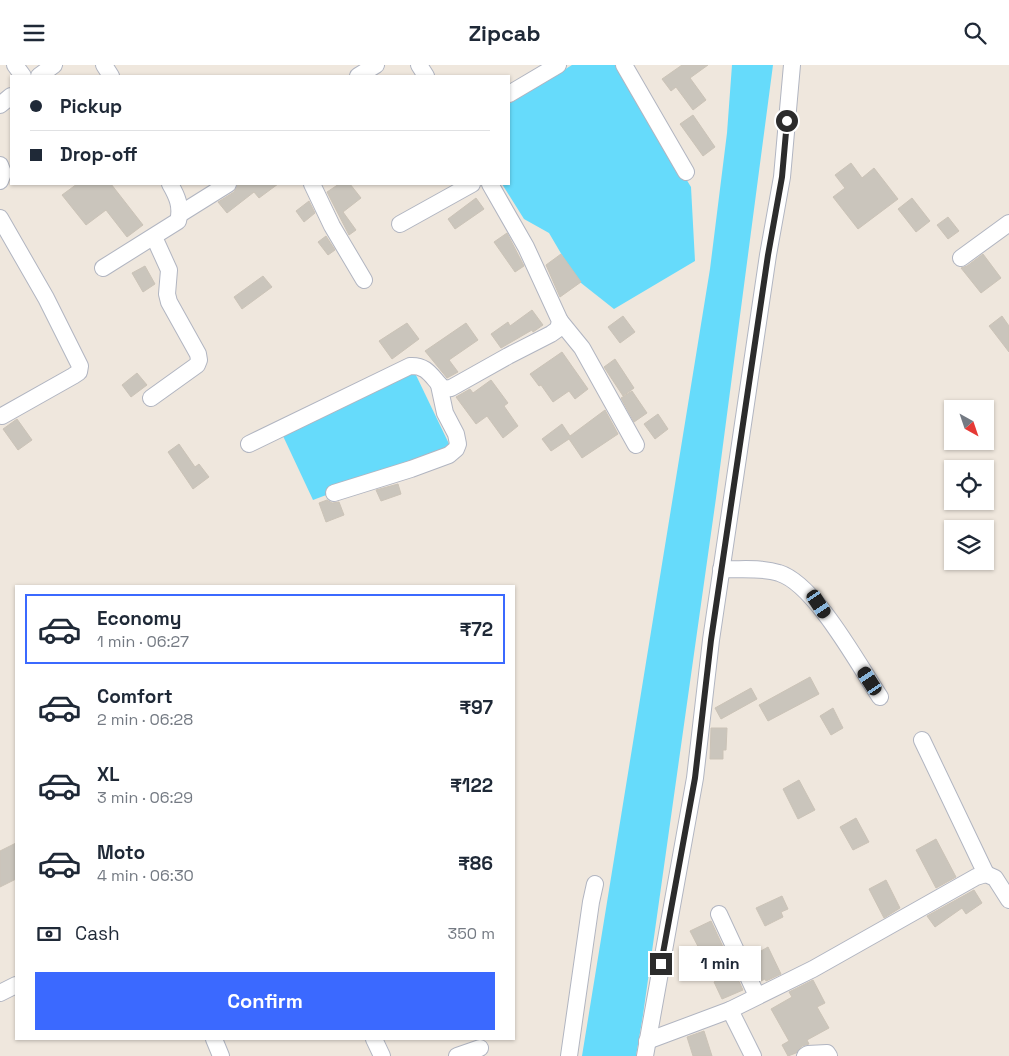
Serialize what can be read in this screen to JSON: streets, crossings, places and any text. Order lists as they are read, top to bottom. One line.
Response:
{"north":"bottom right","page":{"header":"Zipcab","banner":["Pickup","Drop-off"],"list":[{"name":"Economy","note":"1 min · 06:27","value":"₹72"},{"name":"Comfort","note":"2 min · 06:28","value":"₹97"},{"name":"XL","note":"3 min · 06:29","value":"₹122"},{"name":"Moto","note":"4 min · 06:30","value":"₹86"}],"pay":["Cash","350 m"],"bubble":"1 min","buttons":"Confirm"}}
